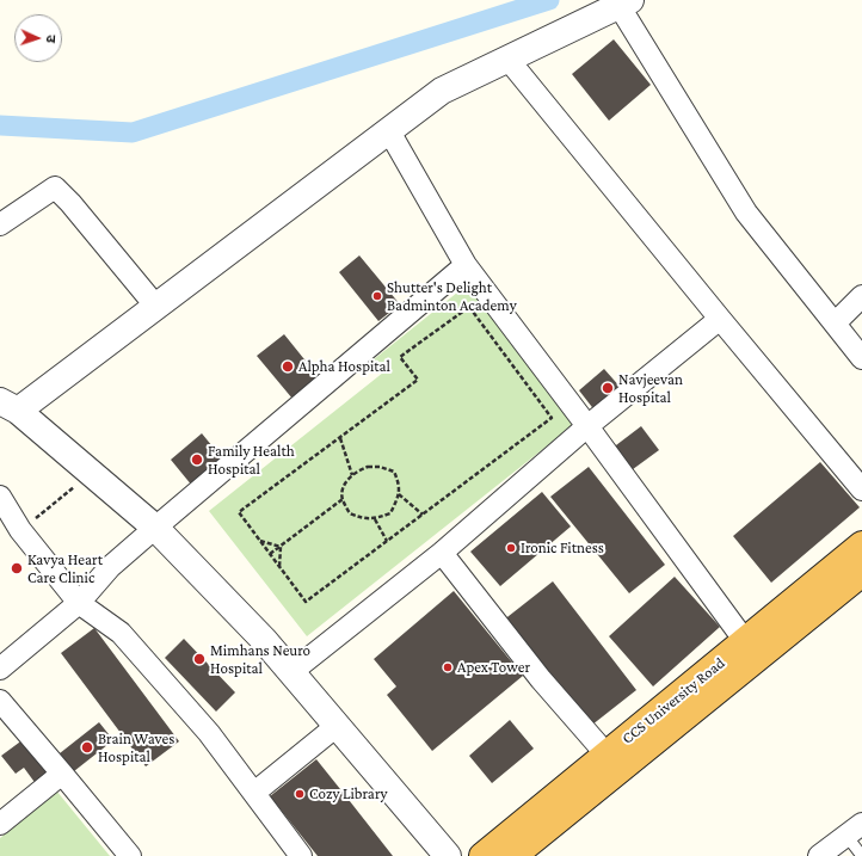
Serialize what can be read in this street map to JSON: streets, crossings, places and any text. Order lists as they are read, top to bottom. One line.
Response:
{"streets":{"highway":["CCS University Road"]},"places":["Shutter's Delight Badminton Academy","Alpha Hospital","Navjeevan Hospital","Family Health Hospital","Ironic Fitness","Kavya Heart Care Clinic","Mimhans Neuro Hospital","Apex Tower","Brain Waves Hospital","Cozy Library"],"north":"right"}
